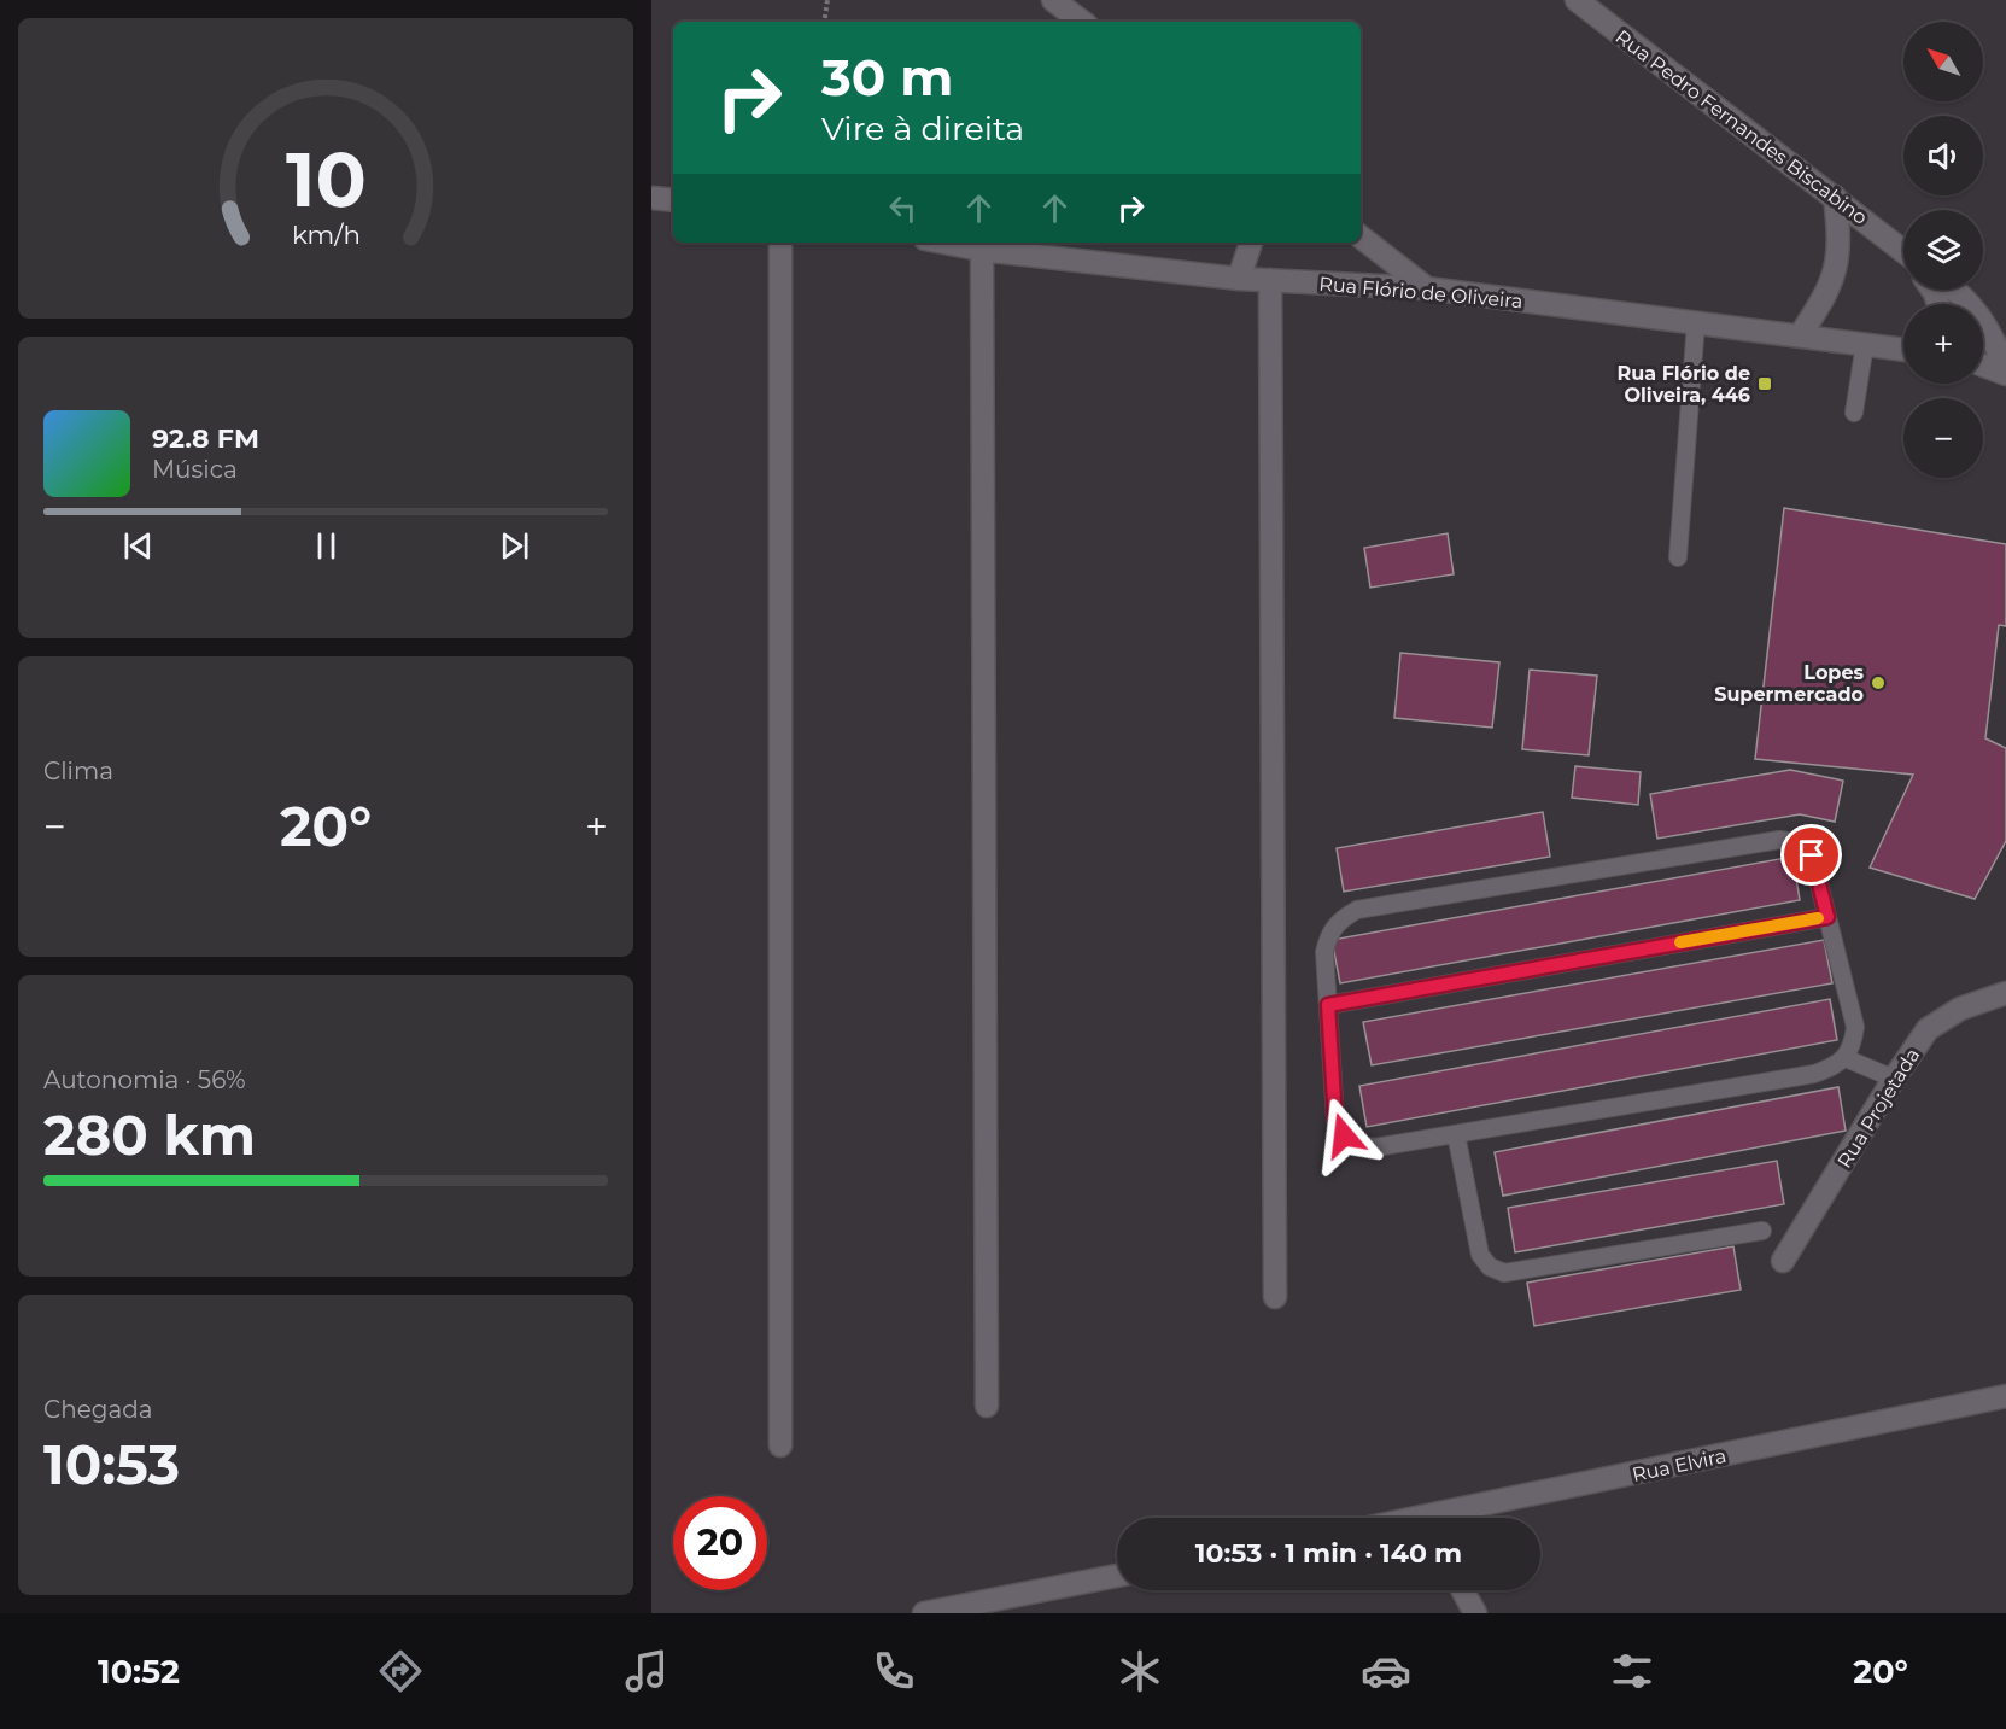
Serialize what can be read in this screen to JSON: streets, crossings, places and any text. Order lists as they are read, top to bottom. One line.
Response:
{"streets":{"street":["Rua Pedro Fernandes Biscabino","Rua Flório de Oliveira","Rua Projetada","Rua Elvira"]},"places":{"transit":["Rua Flório de Oliveira, 446"],"other":["Lopes Supermercado"]},"north":"top left","page":{"map_buttons":["+","−"],"turn":["30 m","Vire à direita"],"song":["92.8 FM","Música"],"tile":["Clima",["Autonomia · 56%","280 km"],["Chegada","10:53"]],"heat":["−","20°","+"],"limit":"20","trip":"10:53 · 1 min · 140 m","tabs":["10:52","20°"],"gauge":["10","km/h"]}}
